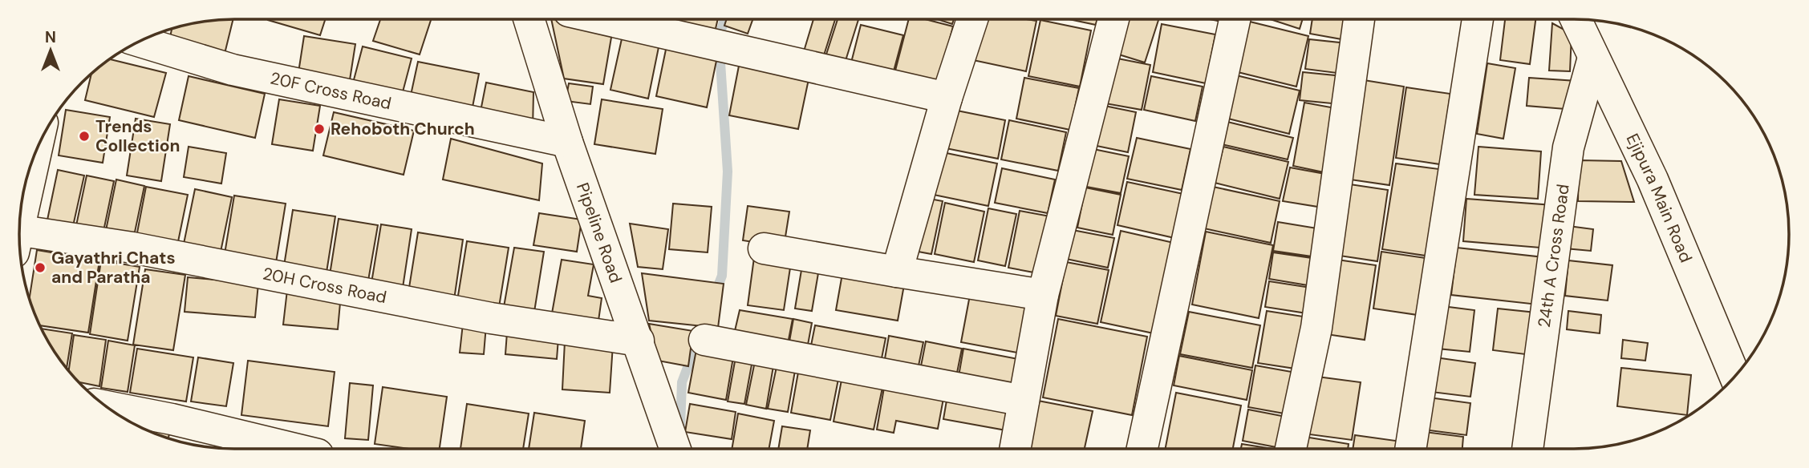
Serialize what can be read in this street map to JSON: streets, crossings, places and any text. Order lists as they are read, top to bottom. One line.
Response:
{"streets":{"street":["20F Cross Road","Ejipura Main Road","Pipeline Road","24th A Cross Road","20H Cross Road"]},"crossings":[["20F Cross Road","Pipeline Road"],["Ejipura Main Road","24th A Cross Road"],["Pipeline Road","20H Cross Road"]],"places":["Rehoboth Church","Trends Collection","Gayathri Chats and Paratha"],"north":"top"}
